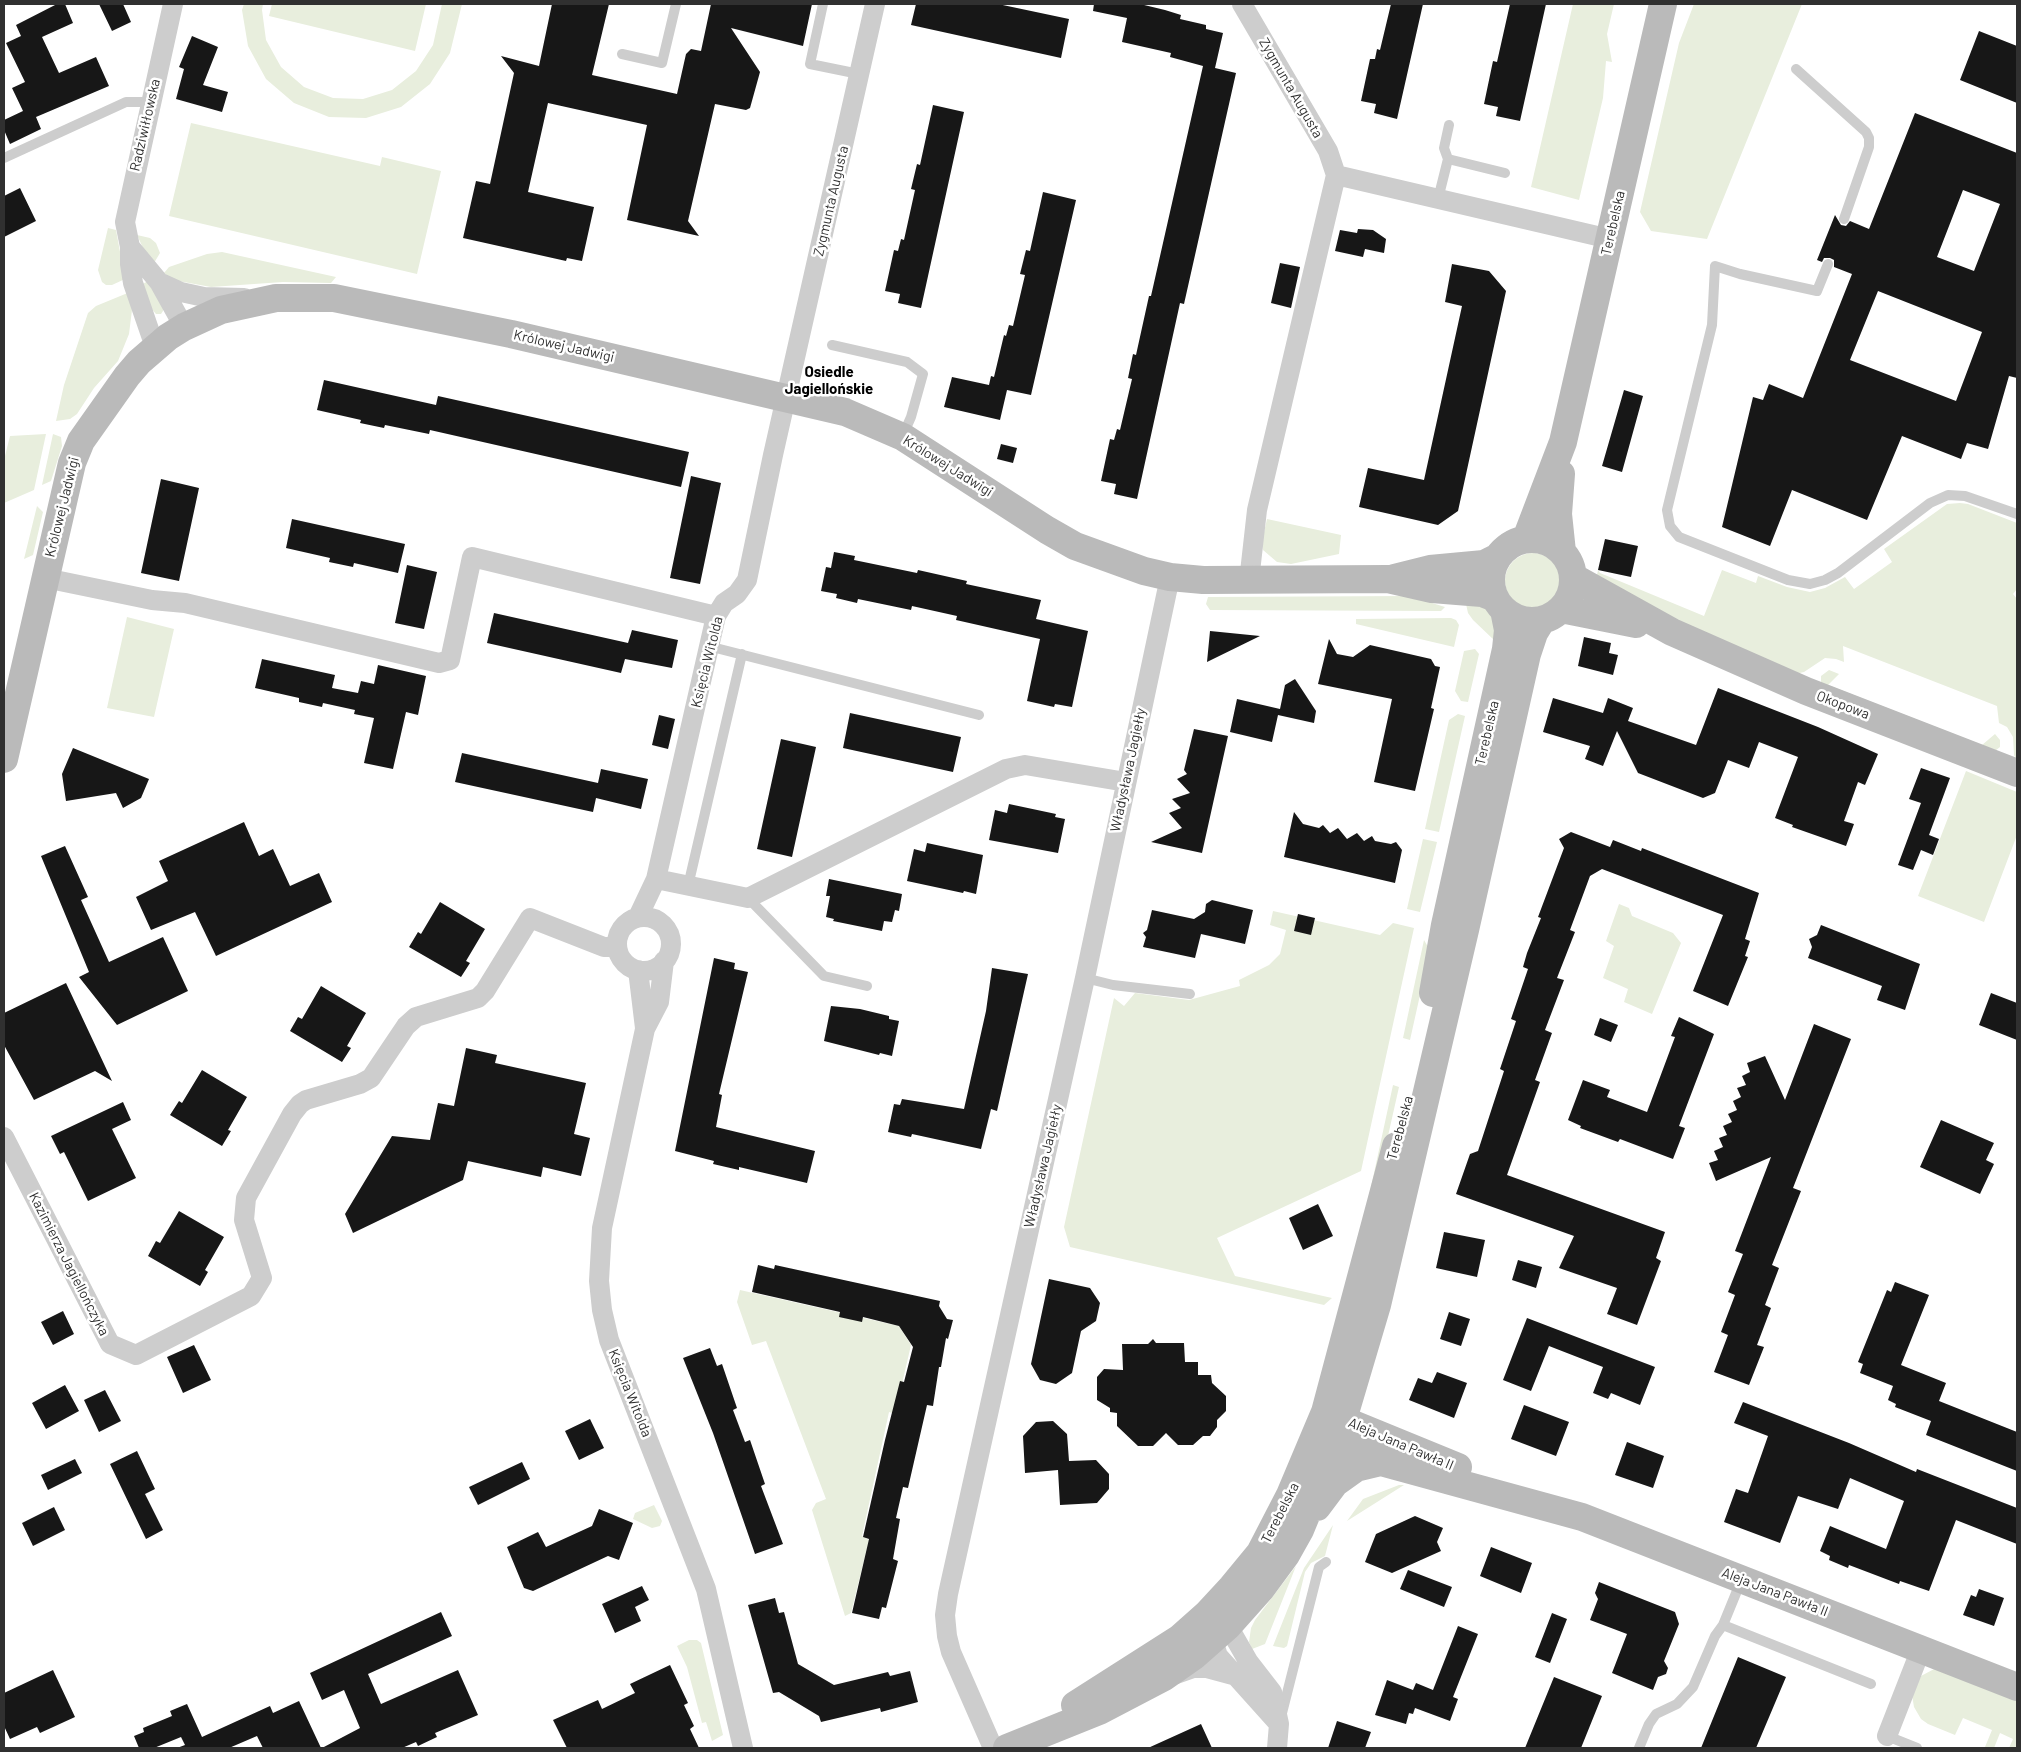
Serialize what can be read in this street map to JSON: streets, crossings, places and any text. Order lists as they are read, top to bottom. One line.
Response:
{"streets":{"street":["Zygmunta Augusta","Radziwiłłowska","Terebelska","Królowej Jadwigi","Księcia Witolda","Okopowa","Władysława Jagiełły","Kazimierza Jagiellończyka","Aleja Jana Pawła II"]},"crossings":[["Zygmunta Augusta","Królowej Jadwigi"],["Zygmunta Augusta","Księcia Witolda"],["Radziwiłłowska","Królowej Jadwigi"],["Terebelska","Królowej Jadwigi"],["Terebelska","Okopowa"],["Terebelska","Aleja Jana Pawła II"],["Królowej Jadwigi","Księcia Witolda"],["Królowej Jadwigi","Okopowa"],["Królowej Jadwigi","Władysława Jagiełły"],["Księcia Witolda","Kazimierza Jagiellończyka"]],"districts":["Osiedle Jagiellońskie"]}
